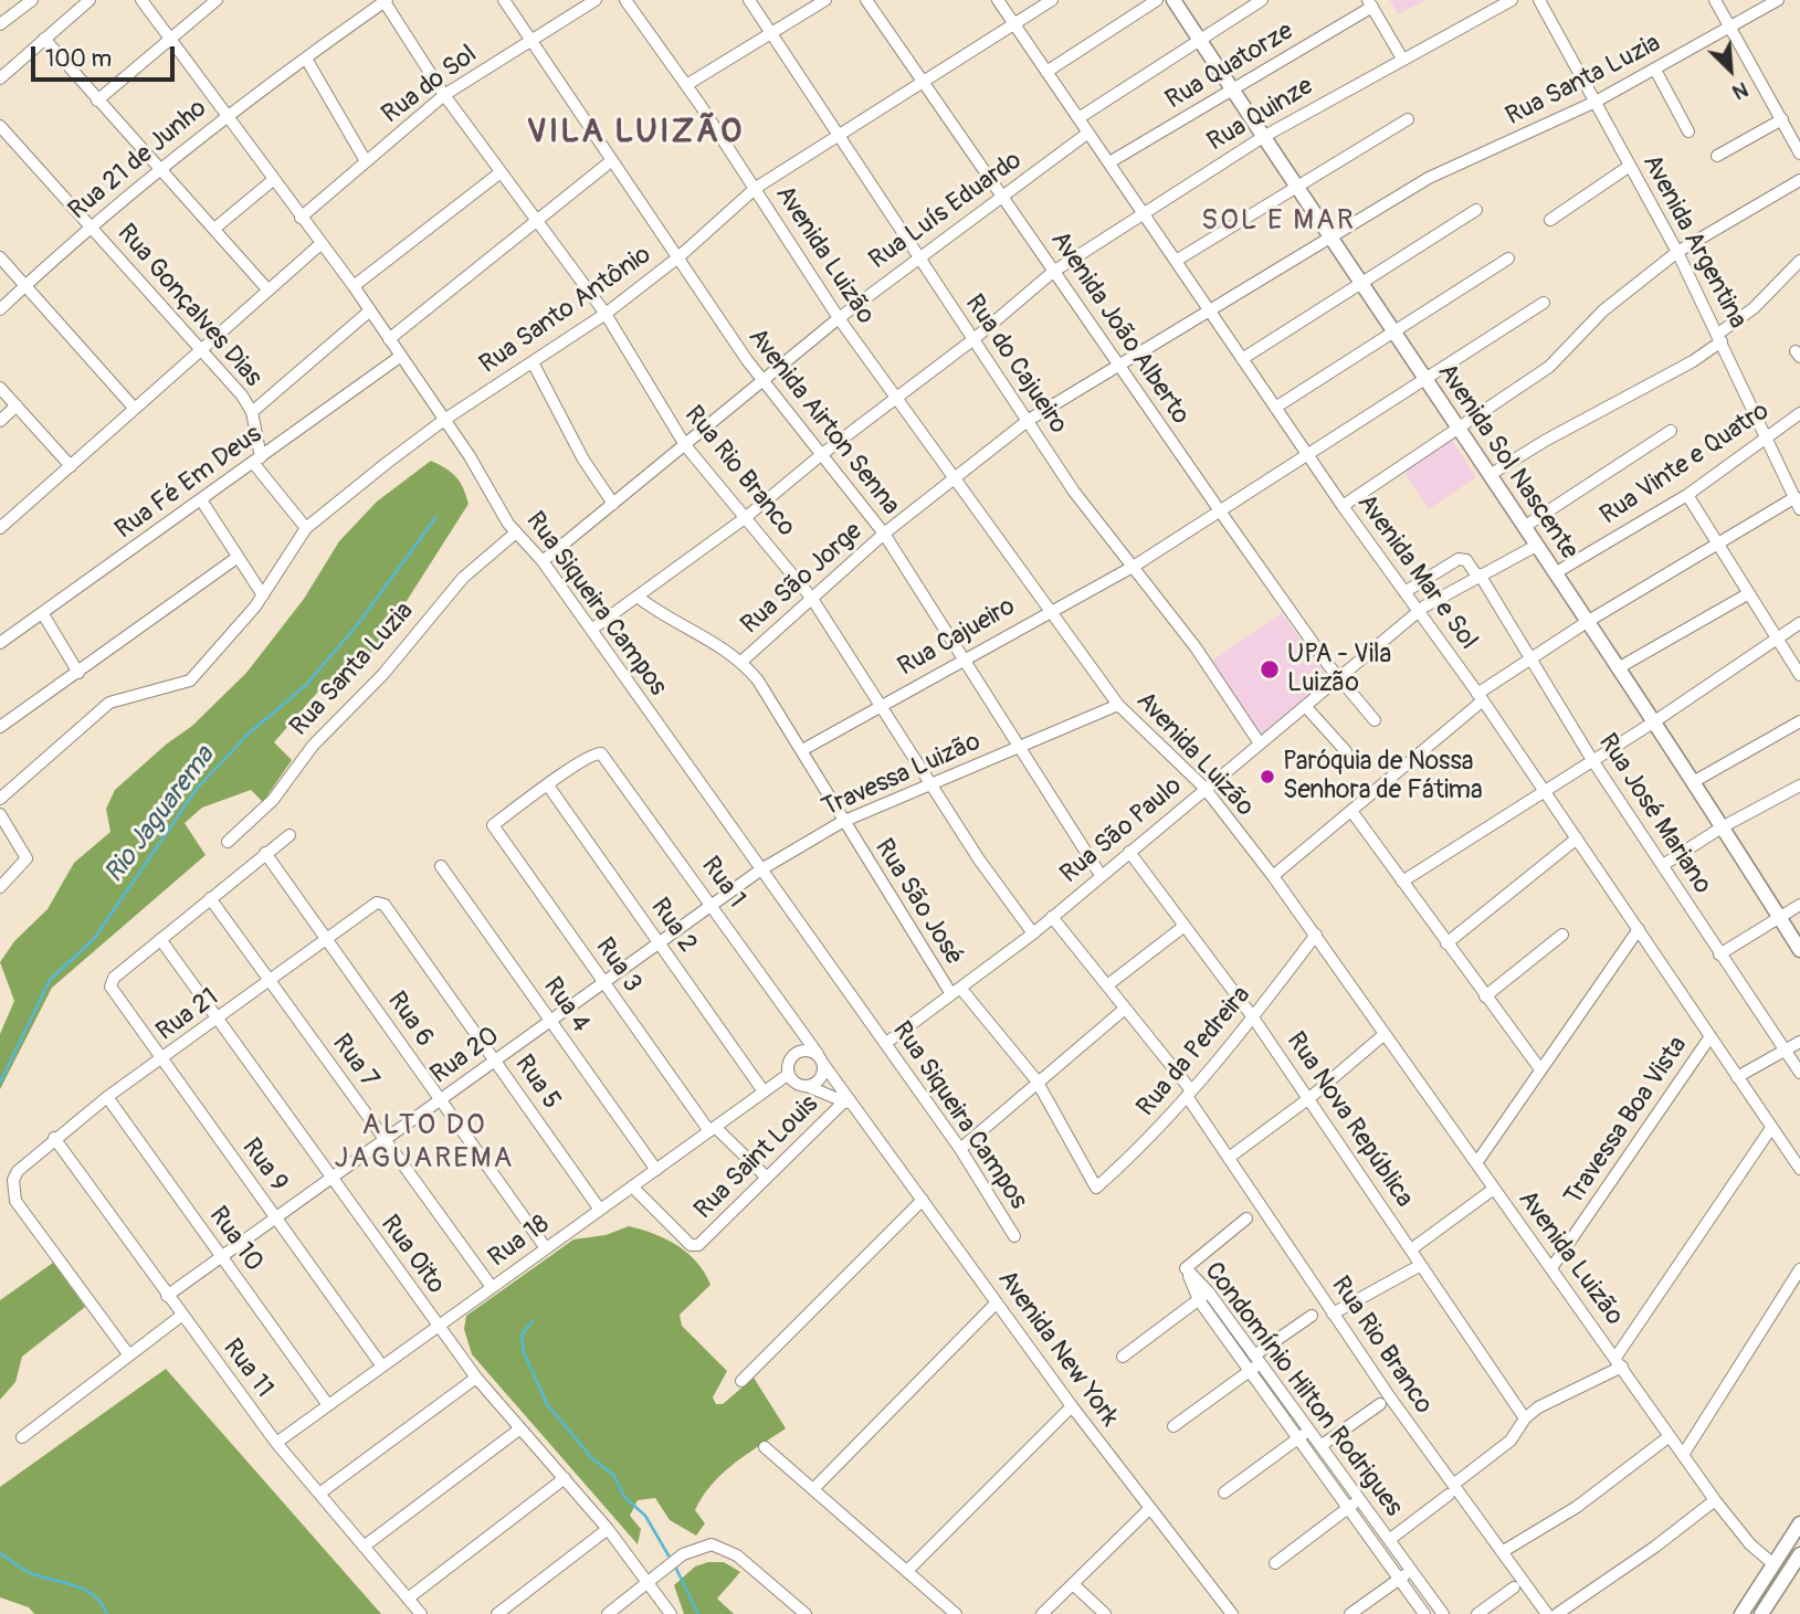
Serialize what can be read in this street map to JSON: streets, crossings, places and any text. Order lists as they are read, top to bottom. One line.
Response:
{"streets":{"main road":["Avenida Sol Nascente"],"street":["Rua Quatorze","Rua Santa Luzia","Rua do Sol","Rua Quinze","Rua 21 de Junho","Rua Luís Eduardo","Avenida Argentina","Avenida Luizão","Rua Gonçalves Dias","Rua Santo Antônio","Avenida João Alberto","Rua do Cajueiro","Avenida Airton Senna","Rua Vinte e Quatro","Rua Rio Branco","Rua Fé Em Deus","Avenida Mar e Sol","Rua São Jorge","Rua Siqueira Campos","Rua Cajueiro","Travessa Luizão","Rua José Mariano","Rua São Paulo","Rua 1","Rua São José","Rua 2","Rua 3","Rua 4","Rua 21","Rua 6","Rua da Pedreira","Rua 20","Rua 7","Rua 5","Rua Nova República","Travessa Boa Vista","Rua Saint Louis","Rua 9","Rua 10","Rua 18","Rua Oito","Avenida New York","Rua 11","Condomínio Hilton Rodrigues"]},"crossings":[["Rua Quatorze","Avenida Sol Nascente"],["Rua Quatorze","Avenida Mar e Sol"],["Rua Santa Luzia","Avenida Argentina"],["Rua Santa Luzia","Avenida Sol Nascente"],["Rua Santa Luzia","Rua São Jorge"],["Rua Santa Luzia","Rua Siqueira Campos"],["Rua do Sol","Avenida Airton Senna"],["Rua do Sol","Rua Rio Branco"],["Rua do Sol","Rua Siqueira Campos"],["Rua Quinze","Avenida Luizão"],["Rua Quinze","Avenida João Alberto"],["Rua Quinze","Rua do Cajueiro"],["Rua Quinze","Avenida Airton Senna"],["Rua Quinze","Avenida Sol Nascente"],["Rua Quinze","Rua Rio Branco"],["Rua Quinze","Avenida Mar e Sol"],["Rua Quinze","Rua Siqueira Campos"],["Rua Quinze","Rua São José"],["Rua 21 de Junho","Rua Gonçalves Dias"],["Rua 21 de Junho","Rua Rio Branco"],["Rua 21 de Junho","Rua Siqueira Campos"],["Rua Luís Eduardo","Avenida Luizão"],["Rua Luís Eduardo","Avenida João Alberto"],["Rua Luís Eduardo","Rua do Cajueiro"],["Rua Luís Eduardo","Avenida Airton Senna"],["Rua Luís Eduardo","Rua Rio Branco"],["Rua Luís Eduardo","Avenida Mar e Sol"],["Rua Luís Eduardo","Rua Siqueira Campos"],["Avenida Argentina","Rua Vinte e Quatro"],["Avenida Luizão","Rua Santo Antônio"],["Avenida Luizão","Rua São Jorge"],["Avenida Luizão","Rua Cajueiro"],["Avenida Luizão","Travessa Luizão"],["Avenida Luizão","Rua São Paulo"],["Avenida Luizão","Rua da Pedreira"],["Avenida Luizão","Travessa Boa Vista"],["Rua Gonçalves Dias","Rua Santo Antônio"],["Rua Gonçalves Dias","Rua Fé Em Deus"],["Rua Santo Antônio","Avenida João Alberto"],["Rua Santo Antônio","Rua do Cajueiro"],["Rua Santo Antônio","Avenida Airton Senna"],["Rua Santo Antônio","Rua Rio Branco"],["Rua Santo Antônio","Avenida Mar e Sol"],["Rua Santo Antônio","Rua Siqueira Campos"],["Avenida João Alberto","Rua São Jorge"],["Avenida João Alberto","Rua Cajueiro"],["Avenida João Alberto","Rua São Paulo"],["Rua do Cajueiro","Rua São Jorge"],["Rua do Cajueiro","Rua Cajueiro"],["Rua do Cajueiro","Rua São Paulo"],["Avenida Airton Senna","Rua São Jorge"],["Avenida Airton Senna","Rua Cajueiro"],["Avenida Airton Senna","Travessa Luizão"],["Avenida Airton Senna","Rua São Paulo"],["Avenida Sol Nascente","Rua Vinte e Quatro"],["Avenida Sol Nascente","Rua São Jorge"],["Avenida Sol Nascente","Rua Cajueiro"],["Avenida Sol Nascente","Rua São Paulo"],["Rua Rio Branco","Rua São Jorge"],["Rua Rio Branco","Rua Cajueiro"],["Rua Rio Branco","Travessa Luizão"],["Rua Rio Branco","Rua São Paulo"],["Rua Rio Branco","Rua da Pedreira"],["Rua Fé Em Deus","Rua Siqueira Campos"],["Avenida Mar e Sol","Rua São Jorge"],["Avenida Mar e Sol","Rua Cajueiro"],["Avenida Mar e Sol","Rua José Mariano"],["Avenida Mar e Sol","Rua São Paulo"],["Avenida Mar e Sol","Travessa Boa Vista"],["Rua São Jorge","Rua São José"],["Rua Siqueira Campos","Travessa Luizão"],["Rua Siqueira Campos","Rua São Paulo"],["Rua Cajueiro","Rua São José"],["Travessa Luizão","Rua 1"],["Travessa Luizão","Rua São José"],["Travessa Luizão","Rua 20"],["Rua José Mariano","Rua São Paulo"],["Rua São Paulo","Rua São José"],["Rua São Paulo","Rua Nova República"],["Rua 1","Rua 2"],["Rua 1","Rua 3"],["Rua 1","Rua 20"],["Rua 1","Rua 18"],["Rua 1","Avenida New York"],["Rua São José","Rua da Pedreira"],["Rua 2","Rua 3"],["Rua 2","Rua 20"],["Rua 2","Rua 18"],["Rua 3","Rua 20"],["Rua 3","Rua Saint Louis"],["Rua 3","Rua 18"],["Rua 4","Rua 20"],["Rua 4","Rua 18"],["Rua 21","Rua 6"],["Rua 21","Rua 7"],["Rua 21","Rua 5"],["Rua 21","Rua 9"],["Rua 21","Rua 10"],["Rua 21","Rua Oito"],["Rua 21","Rua 11"],["Rua 6","Rua 20"],["Rua 6","Rua 18"],["Rua da Pedreira","Rua Nova República"],["Rua 20","Rua 7"],["Rua 20","Rua 5"],["Rua 20","Rua 9"],["Rua 20","Rua 10"],["Rua 20","Rua Oito"],["Rua 20","Rua 11"],["Rua 7","Rua 18"],["Rua 5","Rua 18"],["Rua Saint Louis","Rua 18"],["Rua Saint Louis","Avenida New York"],["Rua 9","Rua 18"],["Rua 9","Rua Oito"],["Rua 10","Rua 18"],["Rua 18","Rua Oito"],["Rua 18","Avenida New York"],["Rua 18","Rua 11"]],"districts":["VILA LUIZÃO","SOL E MAR","ALTO DO JAGUAREMA"],"water":["Rio Jaguarema"],"places":["UPA - Vila Luizão","Paróquia de Nossa Senhora de Fátima"],"scale_bar":"100 m","north":"bottom right"}
